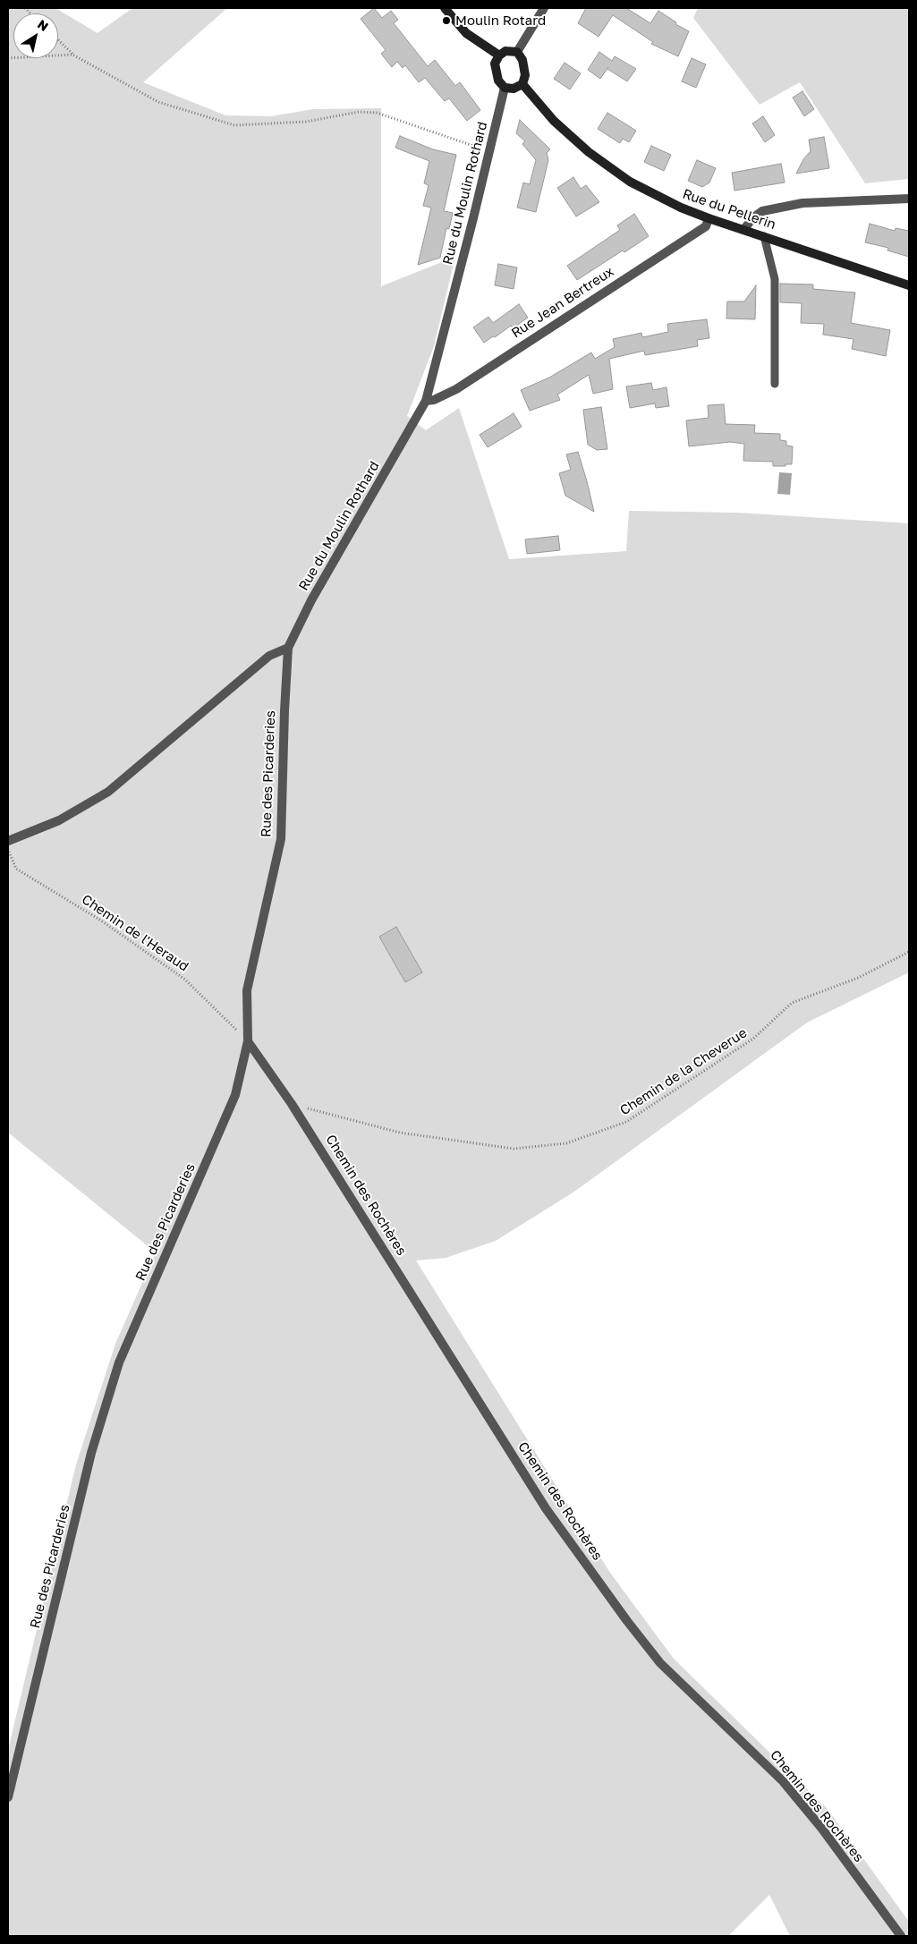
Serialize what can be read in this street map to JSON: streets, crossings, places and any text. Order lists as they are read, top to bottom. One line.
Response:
{"streets":{"main road":["Rue du Pellerin"],"street":["Rue du Moulin Rothard","Rue Jean Bertreux","Rue des Picarderies","Chemin des Rochères"],"path":["Chemin de l'Heraud","Chemin de la Cheverue"]},"crossings":[["Rue du Moulin Rothard","Rue du Pellerin"],["Rue du Moulin Rothard","Rue Jean Bertreux"],["Rue du Moulin Rothard","Rue des Picarderies"],["Rue du Pellerin","Rue Jean Bertreux"],["Rue des Picarderies","Chemin de l'Heraud"],["Rue des Picarderies","Chemin des Rochères"],["Chemin de l'Heraud","Chemin des Rochères"],["Chemin de la Cheverue","Chemin des Rochères"]],"places":["Moulin Rotard"],"north":"top right"}
